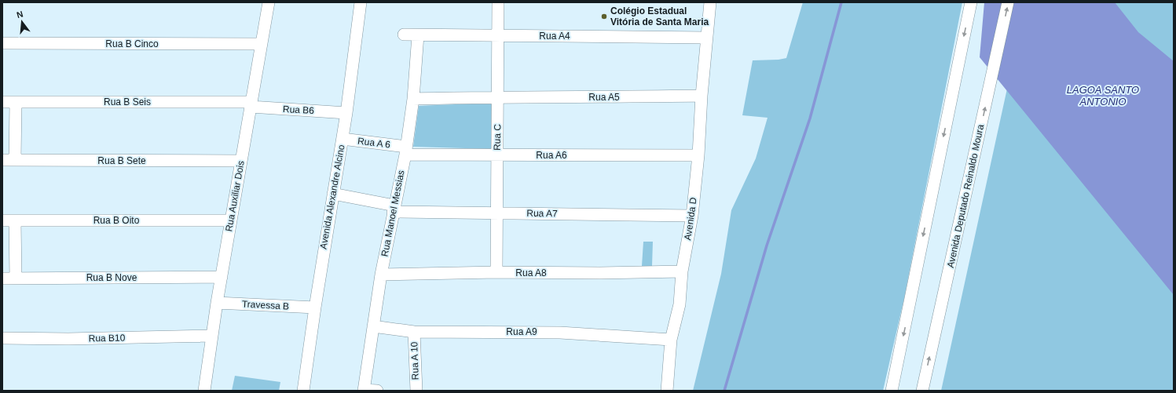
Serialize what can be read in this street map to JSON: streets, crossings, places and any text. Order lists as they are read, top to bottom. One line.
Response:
{"streets":{"street":["Rua A4","Rua B Cinco","Rua A5","Rua B Seis","Rua B6","Rua C","Rua A 6","Rua A6","Rua B Sete","Rua Auxiliar Dois","Avenida Deputado Reinaldo Moura","Avenida Alexandre Alcino","Rua Manoel Messias","Rua A7","Avenida D","Rua B Oito","Rua A8","Rua B Nove","Travessa B","Rua A9","Rua B10","Rua A 10"]},"crossings":[["Rua A4","Rua C"],["Rua A4","Rua Manoel Messias"],["Rua B Cinco","Rua Auxiliar Dois"],["Rua A5","Rua C"],["Rua A5","Rua Manoel Messias"],["Rua A5","Avenida D"],["Rua B Seis","Rua B6"],["Rua B Seis","Rua Auxiliar Dois"],["Rua B6","Rua Auxiliar Dois"],["Rua B6","Avenida Alexandre Alcino"],["Rua C","Rua A6"],["Rua C","Rua A7"],["Rua C","Rua A8"],["Rua A 6","Rua A6"],["Rua A 6","Avenida Alexandre Alcino"],["Rua A 6","Rua Manoel Messias"],["Rua A6","Rua Manoel Messias"],["Rua A6","Avenida D"],["Rua B Sete","Rua Auxiliar Dois"],["Rua Auxiliar Dois","Rua B Oito"],["Rua Auxiliar Dois","Rua B Nove"],["Rua Auxiliar Dois","Travessa B"],["Rua Auxiliar Dois","Rua B10"],["Avenida Alexandre Alcino","Rua A7"],["Avenida Alexandre Alcino","Travessa B"],["Rua Manoel Messias","Rua A7"],["Rua Manoel Messias","Rua A8"],["Rua Manoel Messias","Rua A9"],["Rua A7","Avenida D"],["Avenida D","Rua A8"],["Avenida D","Rua A9"],["Rua A9","Rua A 10"]],"water":["LAGOA SANTO ANTONIO"],"places":["Colégio Estadual Vitória de Santa Maria"],"north":"top"}
